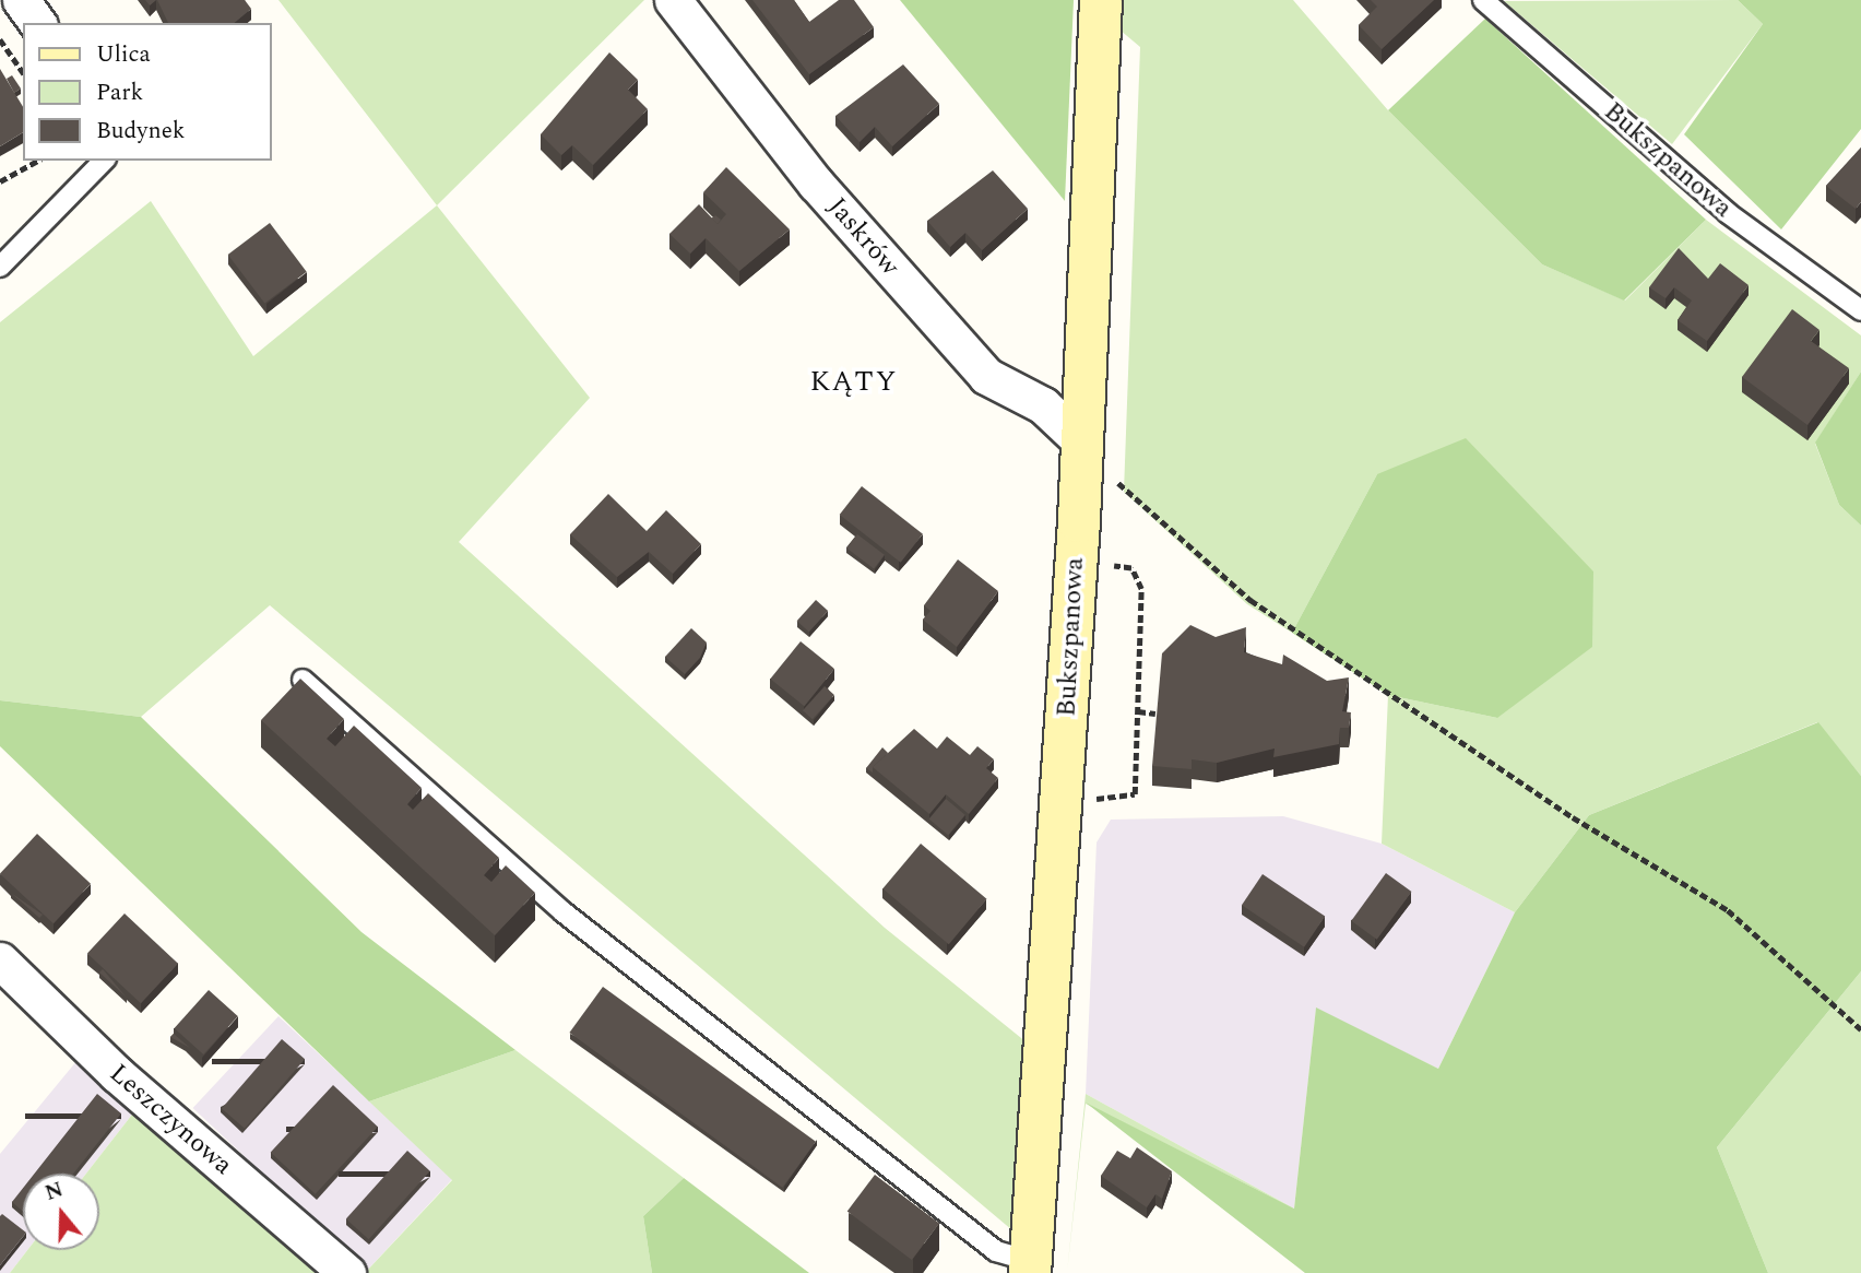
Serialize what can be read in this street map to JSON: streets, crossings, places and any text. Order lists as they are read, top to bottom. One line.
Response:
{"streets":{"street":["Bukszpanowa","Jaskrów","Leszczynowa"]},"crossings":[["Bukszpanowa","Jaskrów"]],"districts":["KĄTY"],"legend":["Ulica","Park","Budynek"],"north":"top"}
